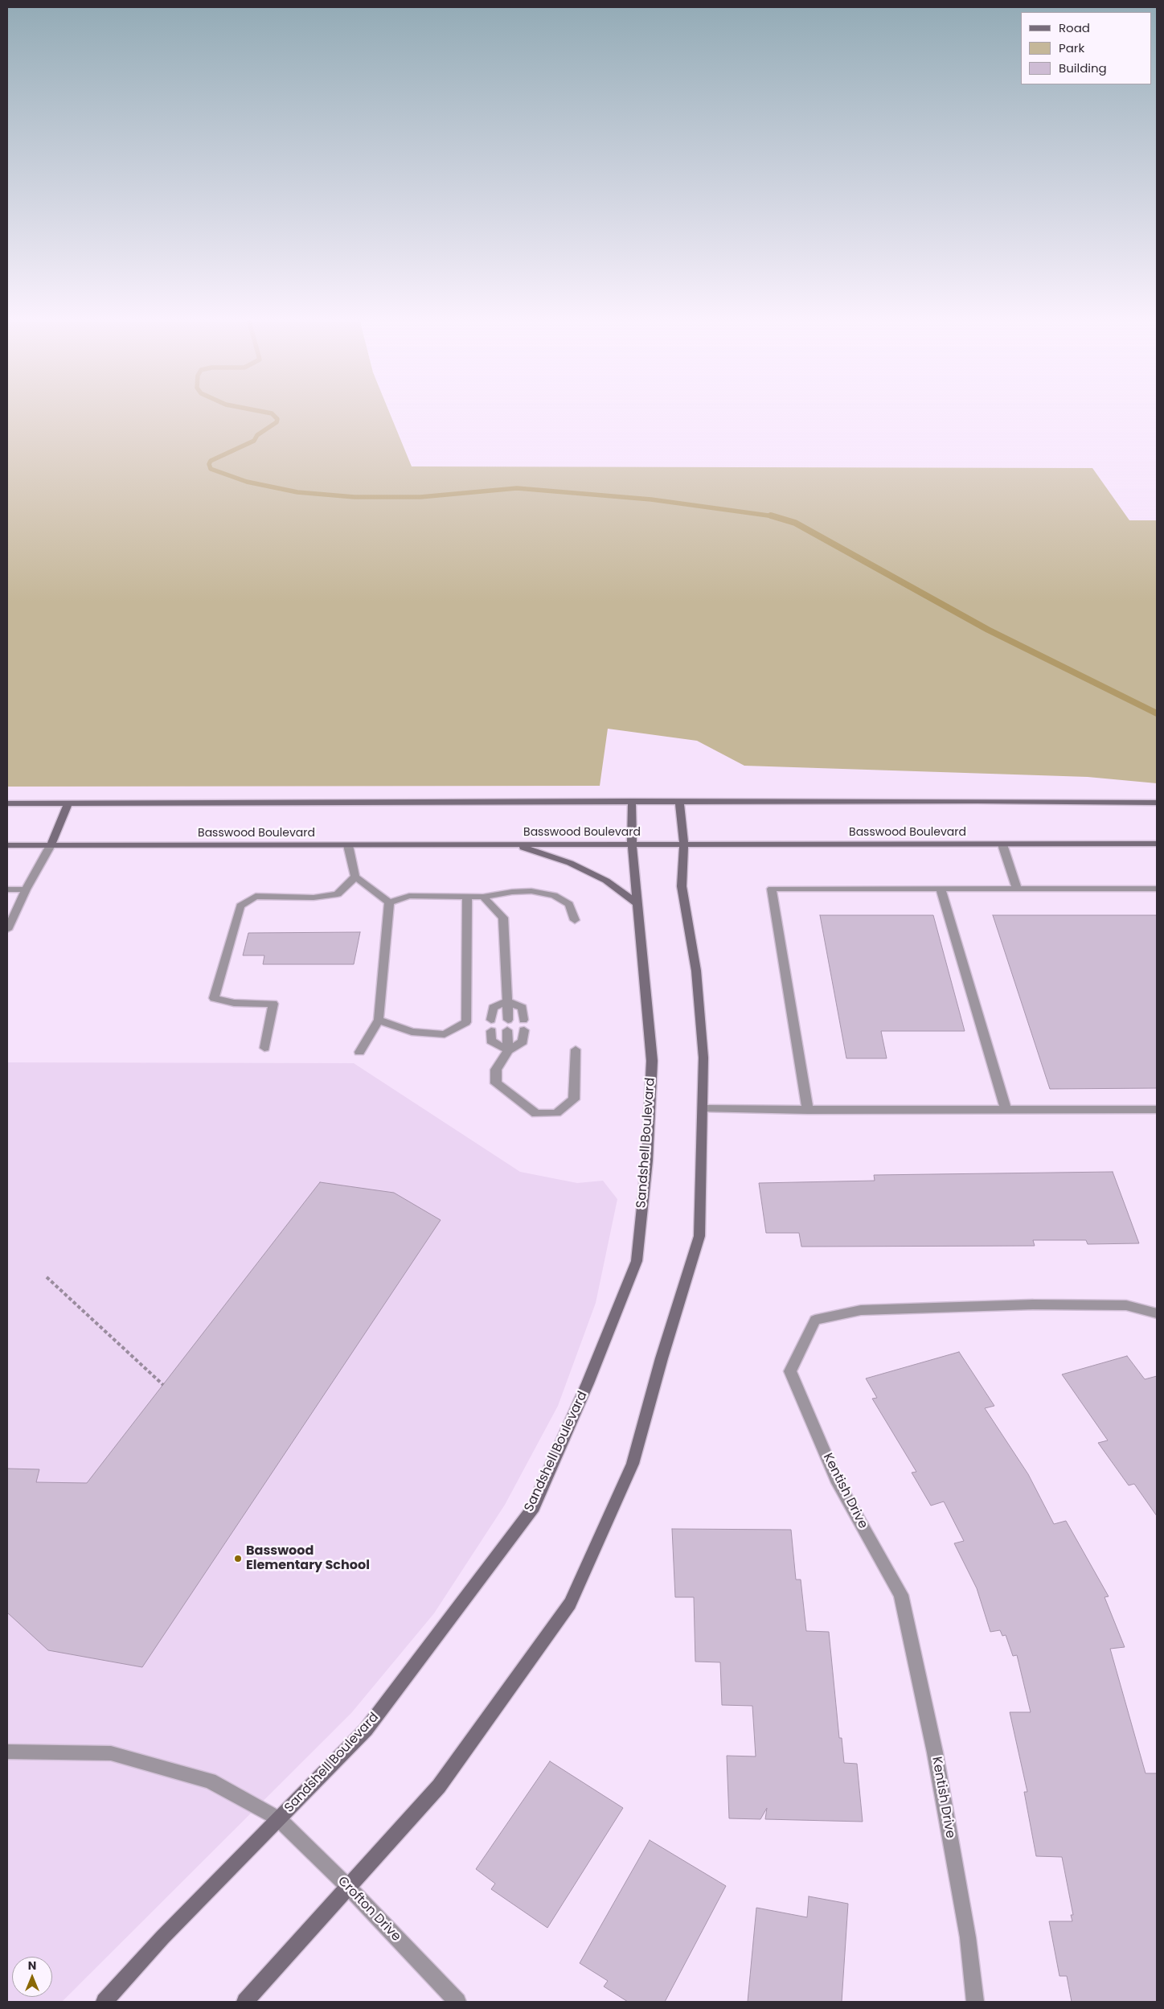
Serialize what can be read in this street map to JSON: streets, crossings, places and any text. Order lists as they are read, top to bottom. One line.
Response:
{"streets":{"main road":["Basswood Boulevard","Sandshell Boulevard"],"street":["Kentish Drive","Crofton Drive"]},"crossings":[["Basswood Boulevard","Sandshell Boulevard"],["Sandshell Boulevard","Crofton Drive"]],"places":["Basswood Elementary School"],"legend":["Road","Park","Building"],"north":"top"}
